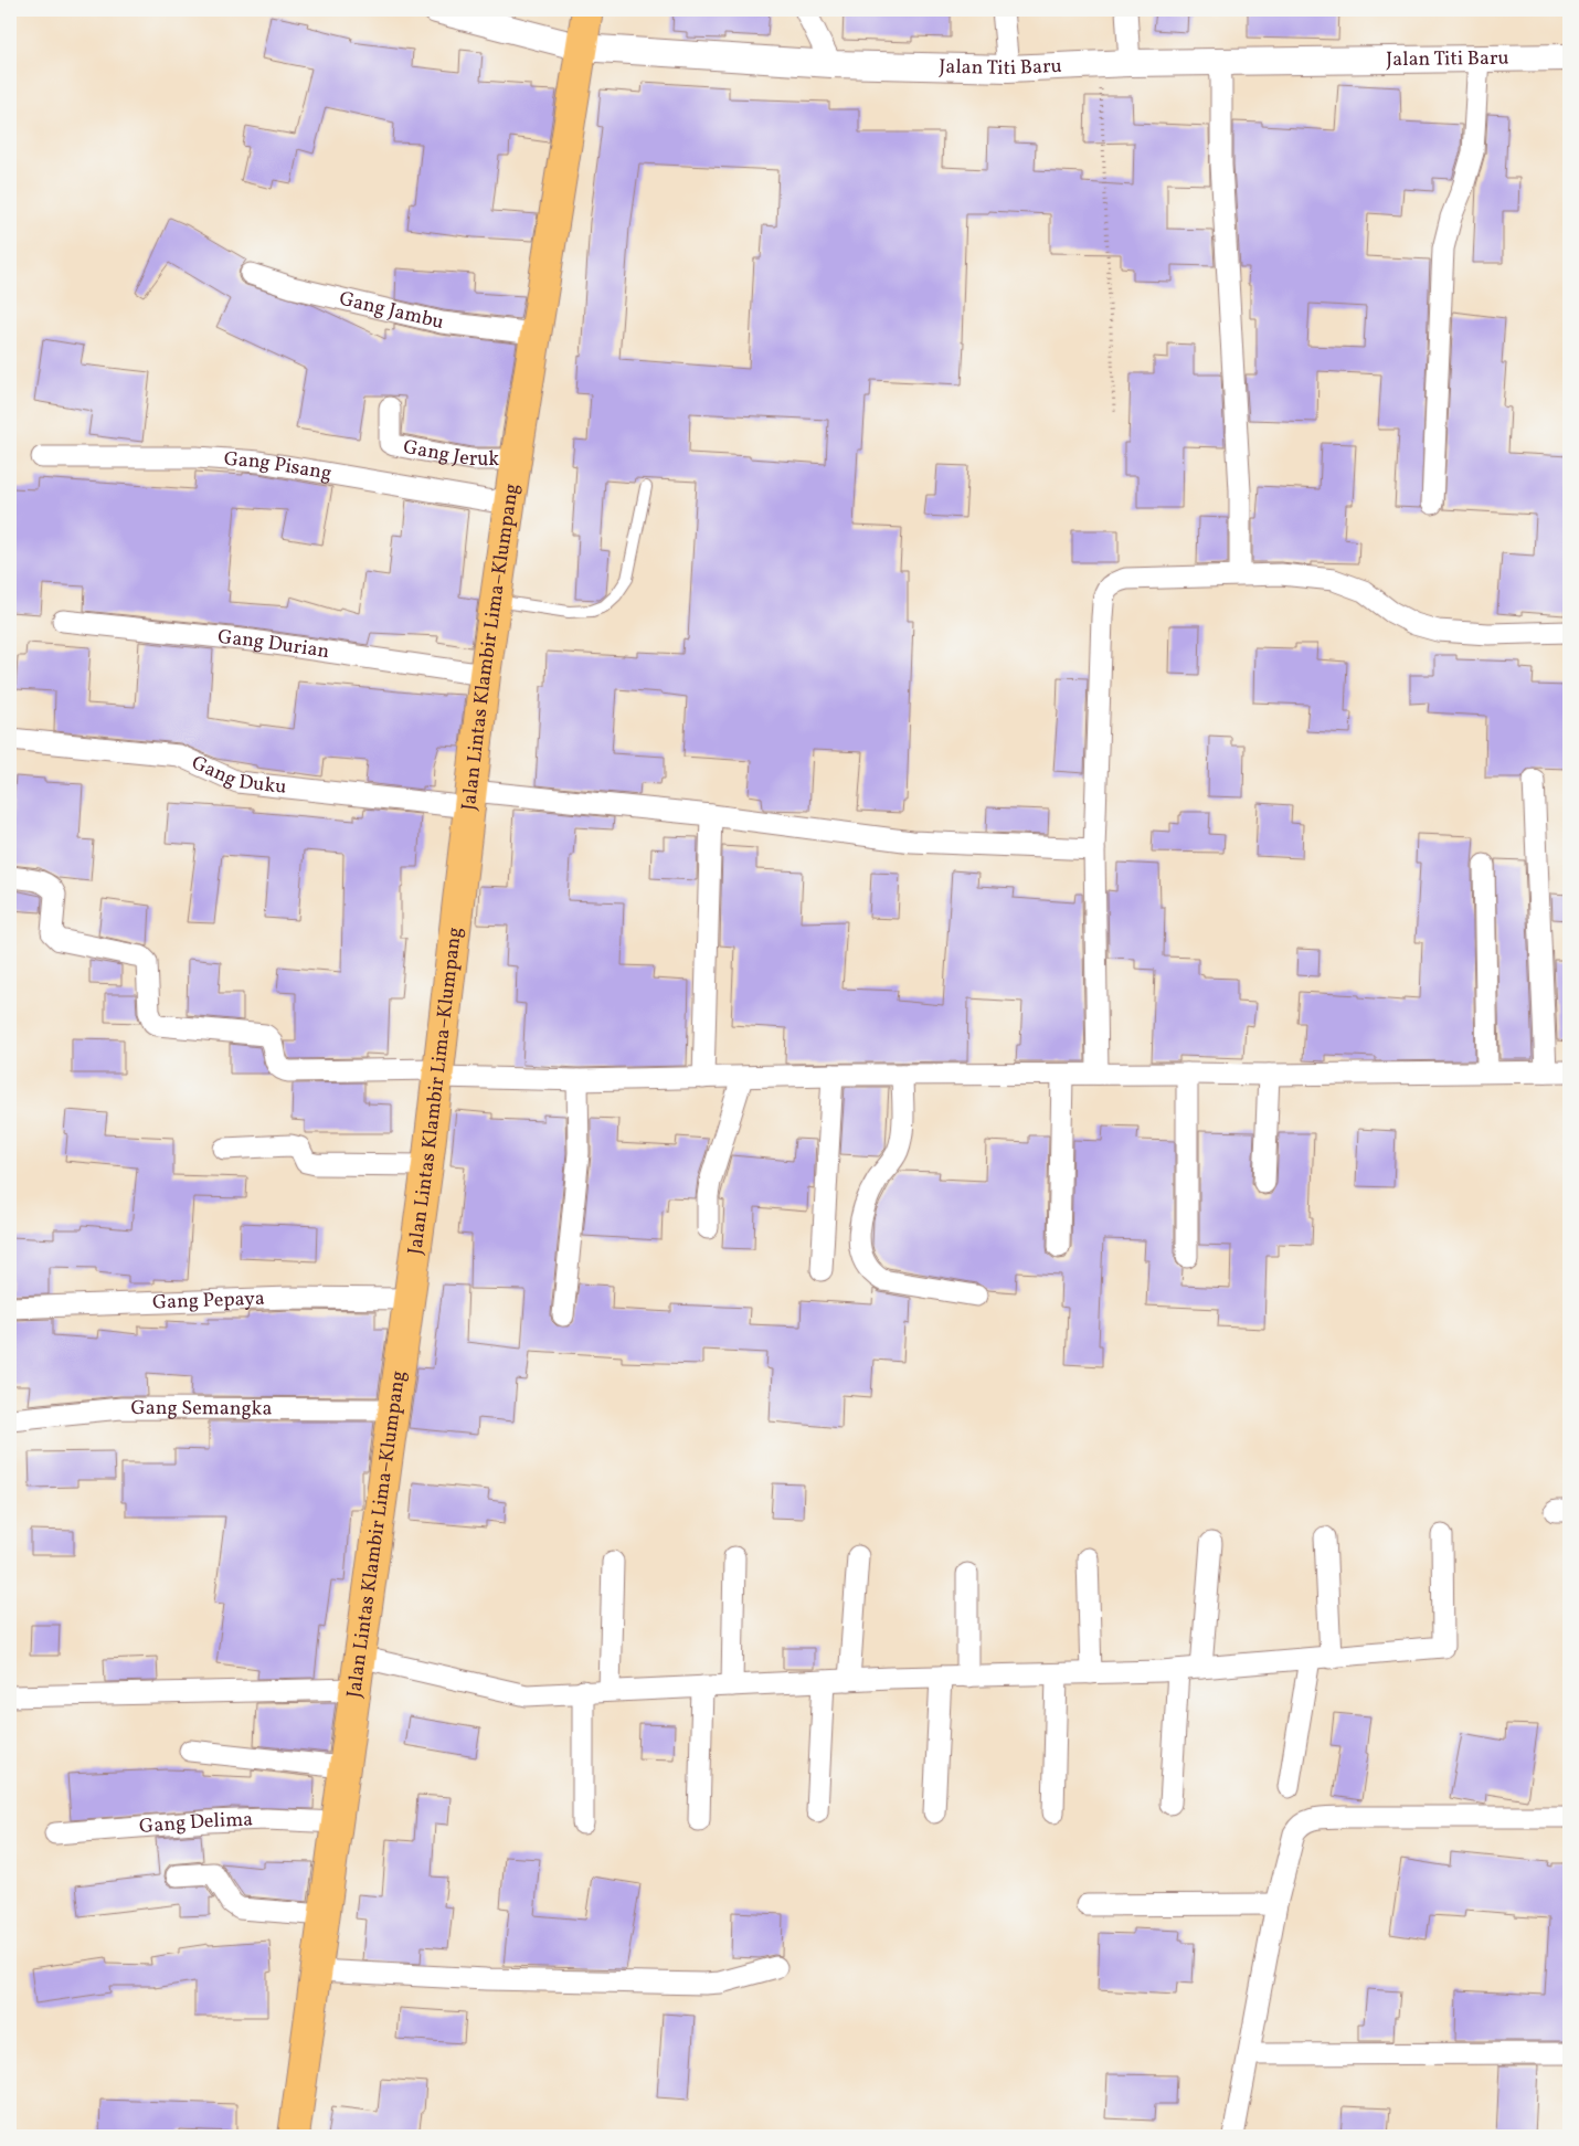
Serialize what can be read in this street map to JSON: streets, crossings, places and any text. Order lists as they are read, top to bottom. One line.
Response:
{"streets":{"main road":["Jalan Lintas Klambir Lima–Klumpang"],"street":["Jalan Titi Baru","Gang Jambu","Gang Jeruk","Gang Pisang","Gang Durian","Gang Duku","Gang Pepaya","Gang Semangka","Gang Delima"]},"crossings":[["Jalan Titi Baru","Jalan Lintas Klambir Lima–Klumpang"],["Gang Jambu","Jalan Lintas Klambir Lima–Klumpang"],["Gang Jeruk","Jalan Lintas Klambir Lima–Klumpang"],["Gang Pisang","Jalan Lintas Klambir Lima–Klumpang"],["Gang Durian","Jalan Lintas Klambir Lima–Klumpang"],["Jalan Lintas Klambir Lima–Klumpang","Gang Duku"],["Jalan Lintas Klambir Lima–Klumpang","Gang Pepaya"],["Jalan Lintas Klambir Lima–Klumpang","Gang Semangka"],["Jalan Lintas Klambir Lima–Klumpang","Gang Delima"]]}
